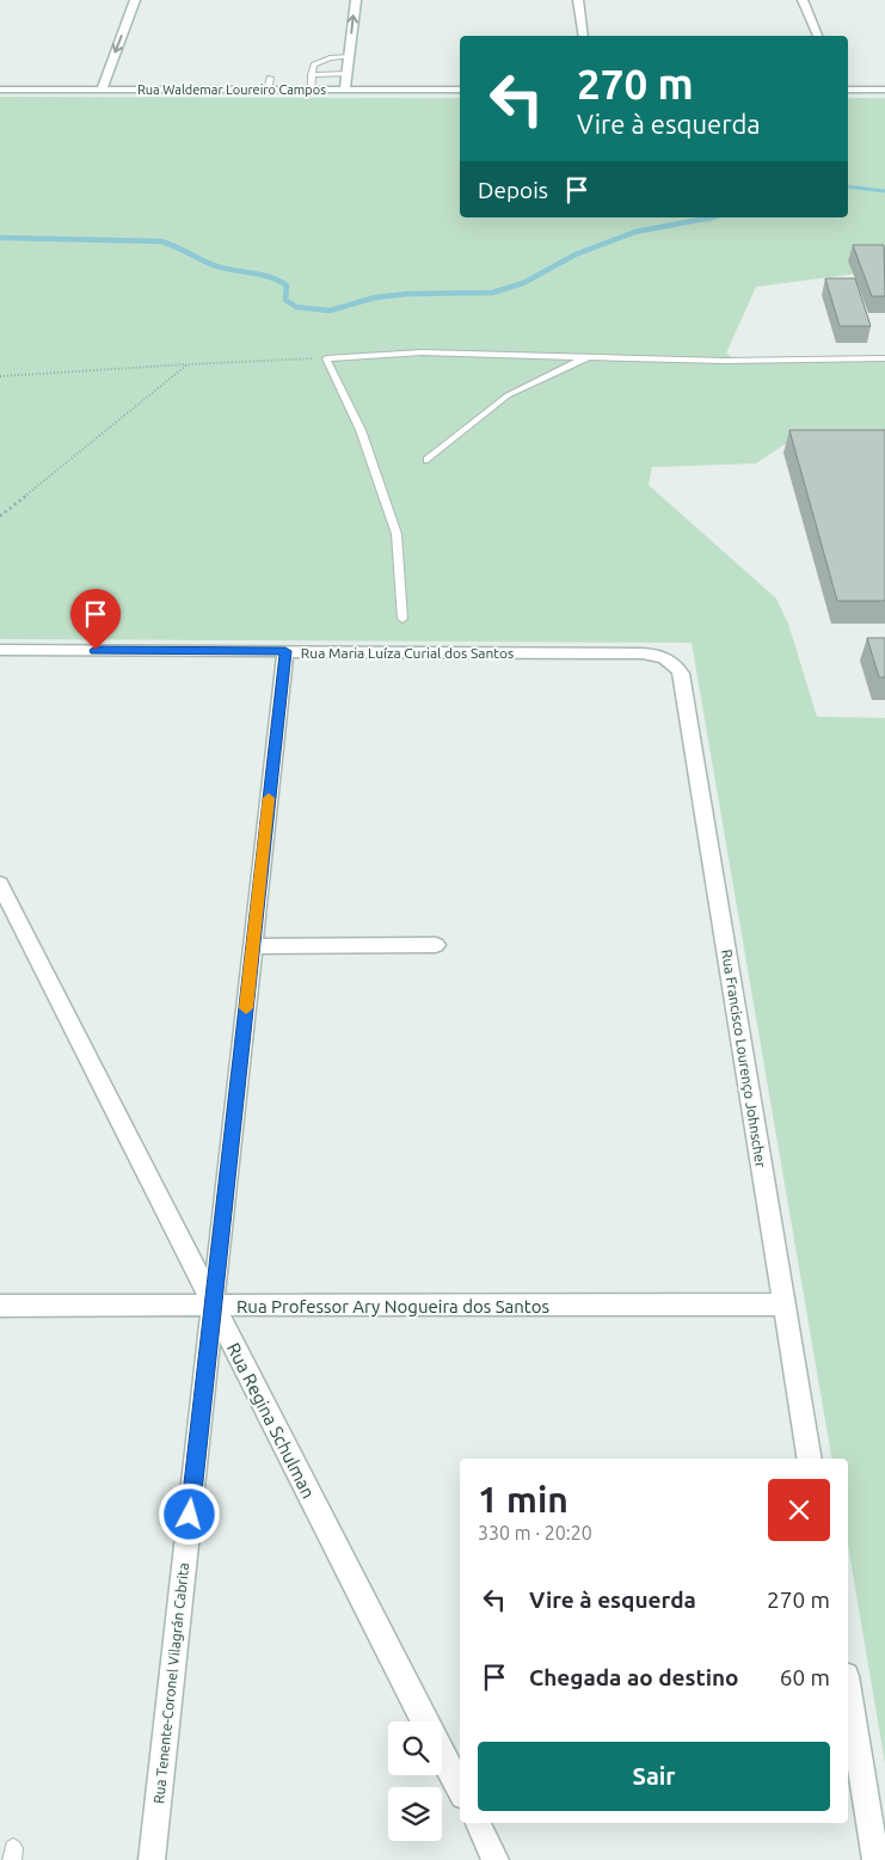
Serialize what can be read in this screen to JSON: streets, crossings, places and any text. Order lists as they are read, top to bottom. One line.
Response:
{"streets":{"street":["Rua Waldemar Loureiro Campos","Rua Maria Luíza Curial dos Santos","Rua Francisco Lourenço Johnscher","Rua Professor Ary Nogueira dos Santos","Rua Regina Schulman","Rua Tenente-Coronel Vilagrán Cabrita"]},"crossings":[["Rua Maria Luíza Curial dos Santos","Rua Francisco Lourenço Johnscher"],["Rua Maria Luíza Curial dos Santos","Rua Tenente-Coronel Vilagrán Cabrita"],["Rua Francisco Lourenço Johnscher","Rua Professor Ary Nogueira dos Santos"],["Rua Professor Ary Nogueira dos Santos","Rua Regina Schulman"],["Rua Professor Ary Nogueira dos Santos","Rua Tenente-Coronel Vilagrán Cabrita"],["Rua Regina Schulman","Rua Tenente-Coronel Vilagrán Cabrita"]],"page":{"turn":["270 m","Vire à esquerda"],"then":"Depois","heading":["1 min","330 m · 20:20"],"list":[{"name":"Vire à esquerda","value":"270 m"},{"name":"Chegada ao destino","value":"60 m"}],"buttons":"Sair"}}
